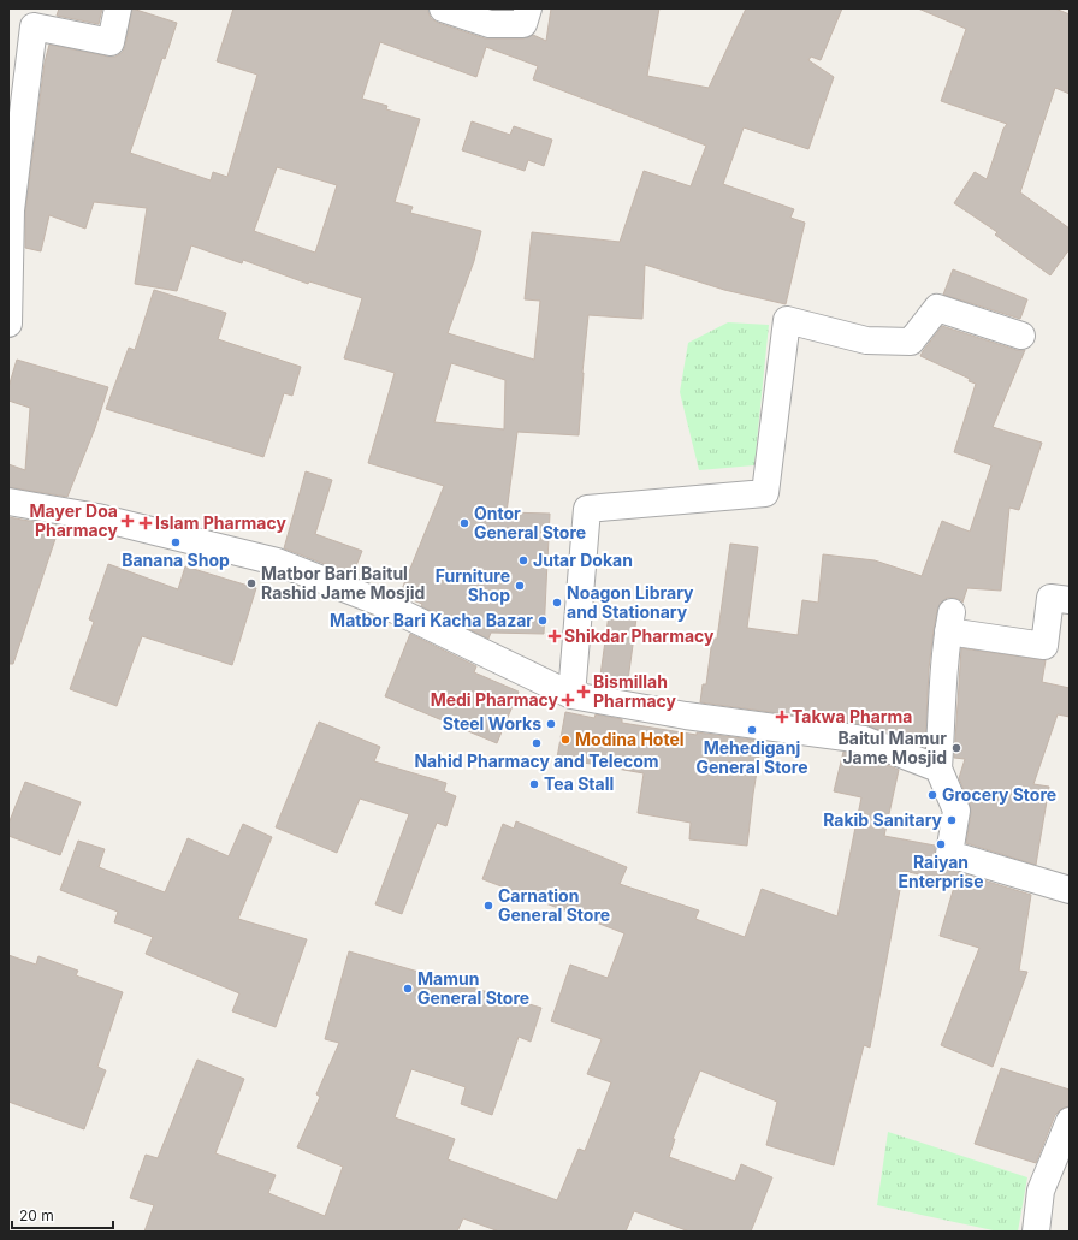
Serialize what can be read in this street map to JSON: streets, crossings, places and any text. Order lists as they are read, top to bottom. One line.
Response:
{"places":{"health":["Mayer Doa Pharmacy","Islam Pharmacy","Shikdar Pharmacy","Bismillah Pharmacy","Medi Pharmacy","Takwa Pharma"],"other":["Ontor General Store","Banana Shop","Jutar Dokan","Matbor Bari Baitul Rashid Jame Mosjid","Furniture Shop","Noagon Library and Stationary","Matbor Bari Kacha Bazar","Steel Works","Mehediganj General Store","Modina Hotel","Nahid Pharmacy and Telecom","Baitul Mamur Jame Mosjid","Tea Stall","Grocery Store","Rakib Sanitary","Raiyan Enterprise","Carnation General Store","Mamun General Store"]},"scale_bar":"20 m"}
